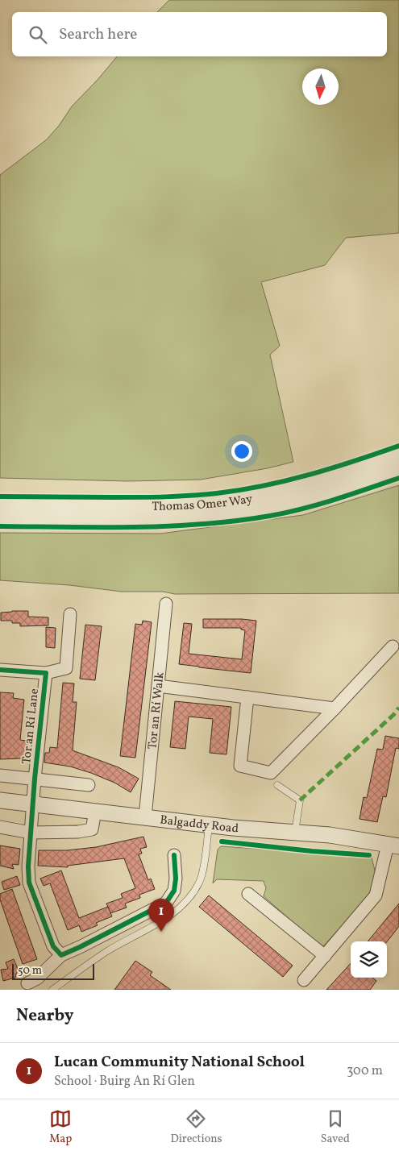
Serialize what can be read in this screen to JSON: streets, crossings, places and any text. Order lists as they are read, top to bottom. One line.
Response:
{"streets":{"street":["Thomas Omer Way","Tor an Rí Walk","Tor an Rí Lane","Balgaddy Road"]},"crossings":[["Tor an Rí Walk","Balgaddy Road"],["Tor an Rí Lane","Balgaddy Road"]],"scale_bar":"50 m","north":"bottom","page":{"search":"Search here","pins":"1","scale":"50 m","heading":"Nearby","list":[{"mark":"1","name":"Lucan Community National School","note":"School · Buirg An Rí Glen","value":"300 m"}],"nav":["Map","Directions","Saved"]}}
